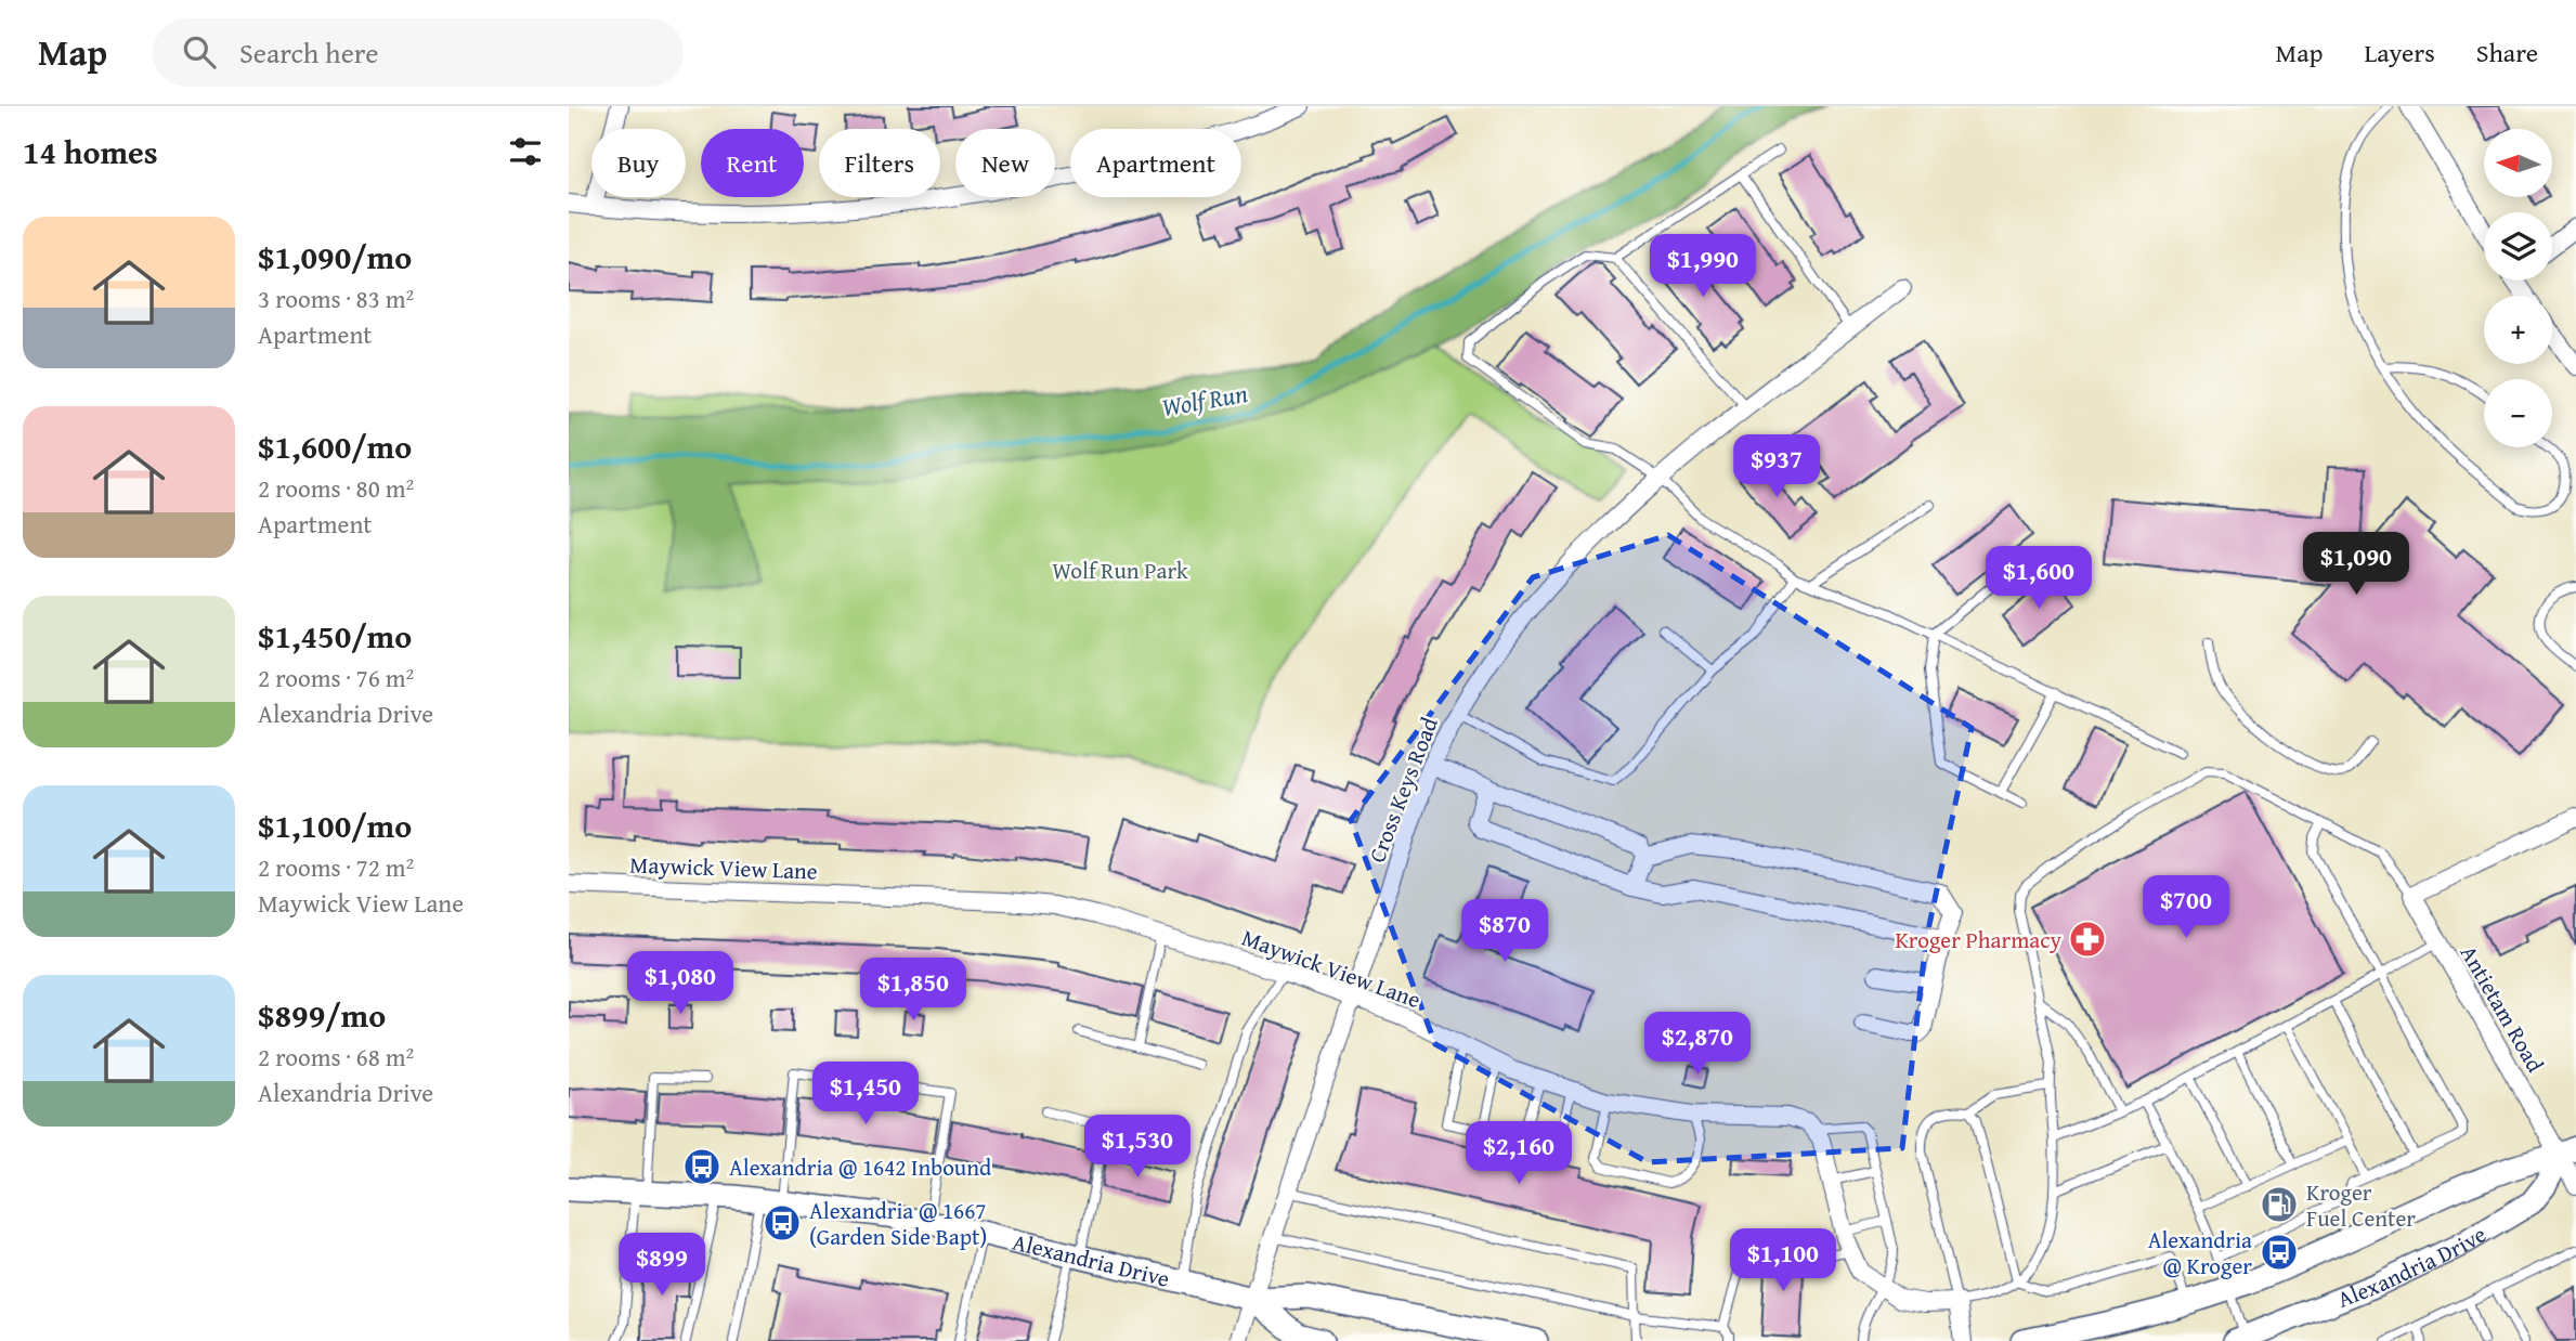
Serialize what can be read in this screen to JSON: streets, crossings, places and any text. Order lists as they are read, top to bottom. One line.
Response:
{"streets":{"main road":["Alexandria Drive"],"street":["Cross Keys Road","Maywick View Lane","Antietam Road"]},"crossings":[["Cross Keys Road","Maywick View Lane"],["Cross Keys Road","Alexandria Drive"],["Antietam Road","Alexandria Drive"]],"water":["Wolf Run"],"parks":["Wolf Run Park"],"places":{"pharmacy":["Kroger Pharmacy"],"bus stop":["Alexandria @ 1642 Inbound","Alexandria @ 1667 (Garden Side Bapt)","Alexandria @ Kroger"],"fuel station":["Kroger Fuel Center"]},"north":"left","page":{"header":"Map","search":"Search here","nav":["Map","Layers","Share"],"heading":"14 homes","map_buttons":["+","−"],"chip":["Buy","Rent","Filters","New","Apartment"],"list":[{"name":"$1,090/mo","note":"3 rooms · 83 m² · Apartment"},{"name":"$1,600/mo","note":"2 rooms · 80 m² · Apartment"},{"name":"$1,450/mo","note":"2 rooms · 76 m² · Alexandria Drive"},{"name":"$1,100/mo","note":"2 rooms · 72 m² · Maywick View Lane"},{"name":"$899/mo","note":"2 rooms · 68 m² · Alexandria Drive"}],"price":["$1,990","$937","$1,090","$1,600","$700","$870","$1,080","$1,850","$2,870","$1,450","$1,530","$2,160","$1,100","$899"]}}
